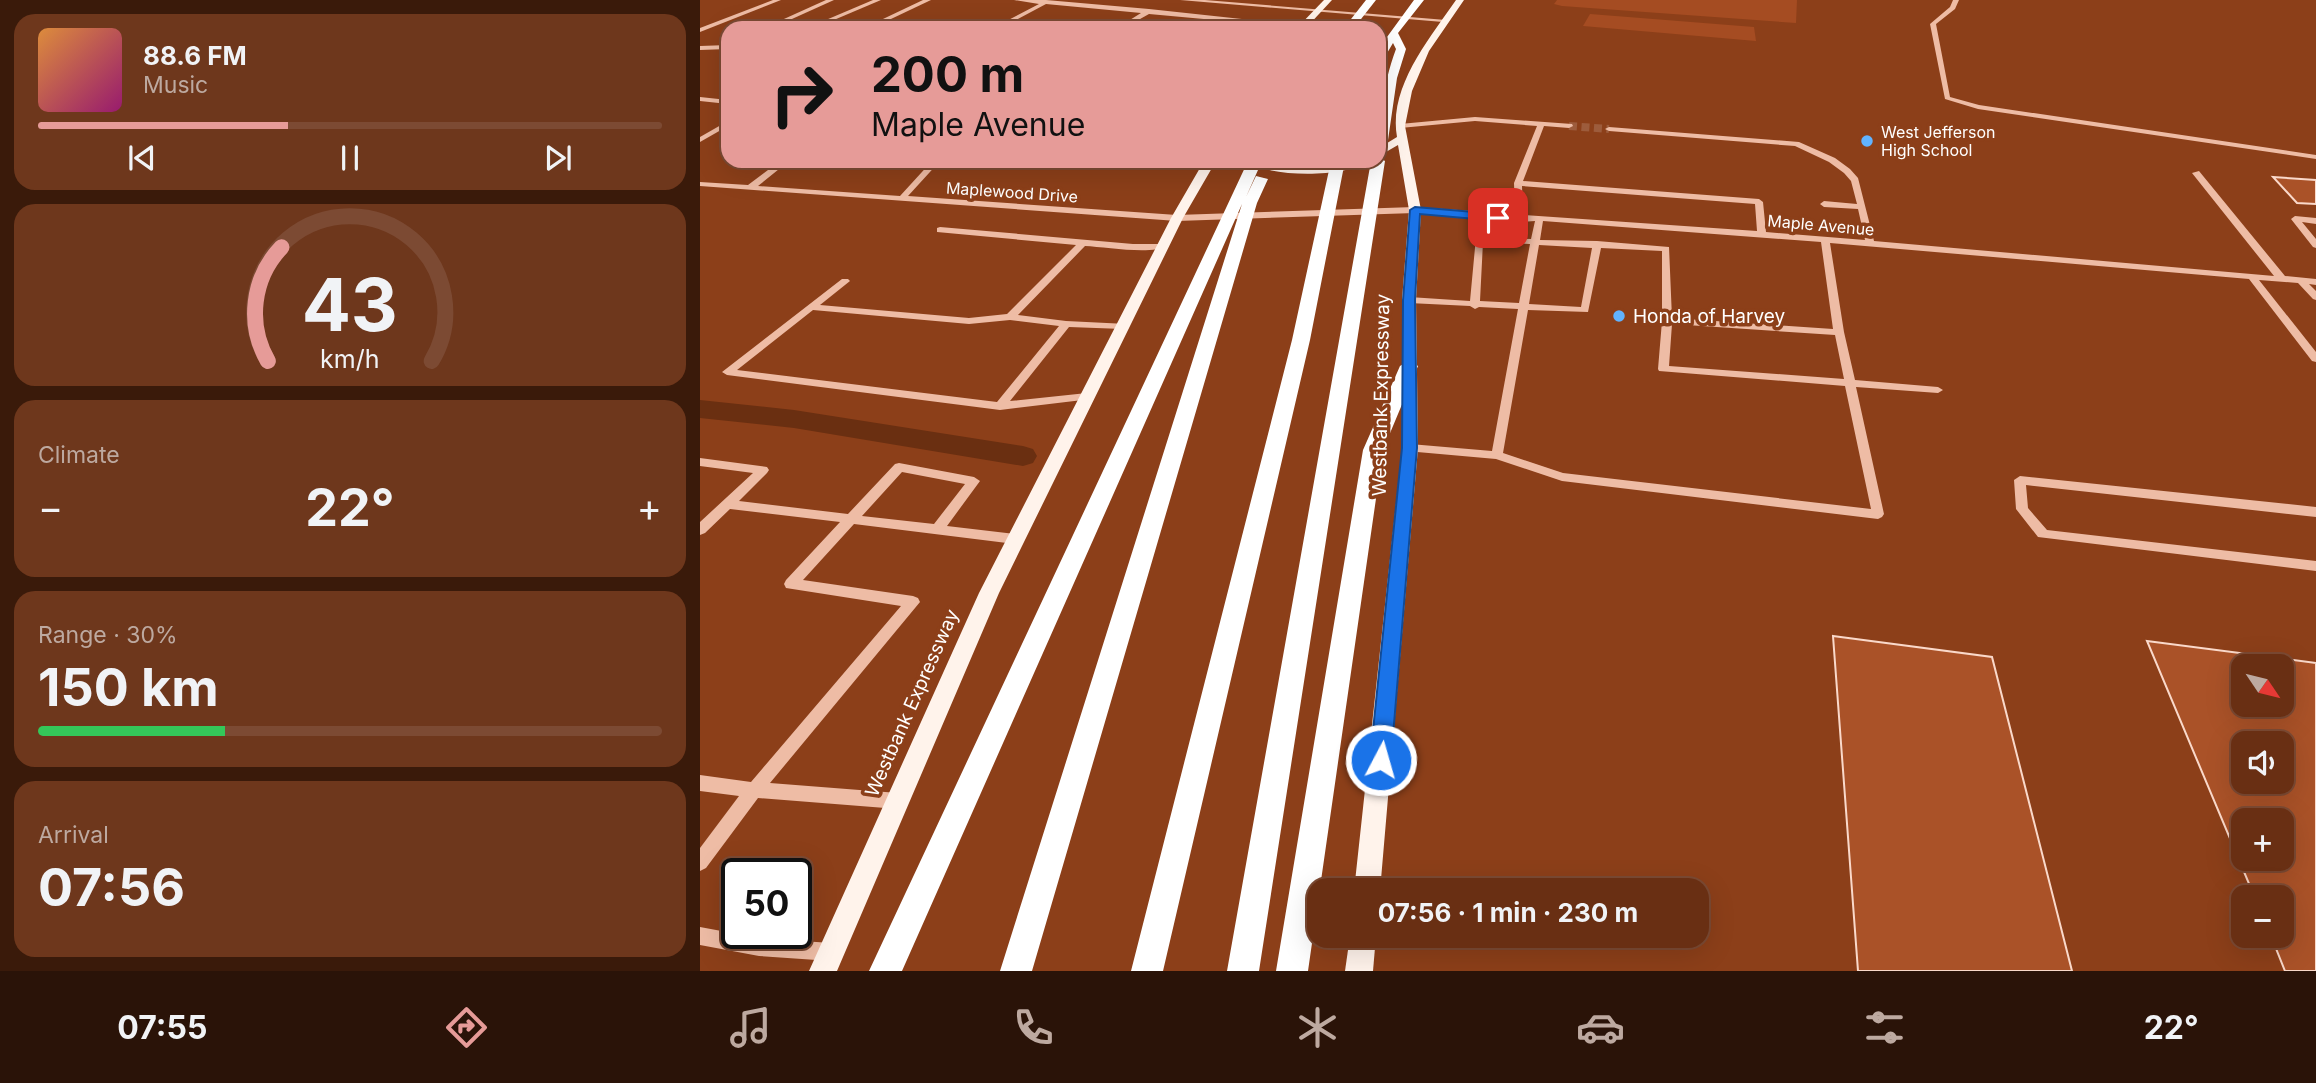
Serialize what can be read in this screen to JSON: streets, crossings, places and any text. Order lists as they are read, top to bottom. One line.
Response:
{"streets":{"main road":["Westbank Expressway"],"street":["Maplewood Drive","Maple Avenue"]},"crossings":[["Maplewood Drive","Maple Avenue"],["Maplewood Drive","Westbank Expressway"],["Maple Avenue","Westbank Expressway"]],"places":["West Jefferson High School","Honda of Harvey"],"north":"bottom right","page":{"turn":["200 m","Maple Avenue"],"song":["88.6 FM","Music"],"tile":["Climate",["Range · 30%","150 km"],["Arrival","07:56"]],"heat":["−","22°","+"],"map_buttons":["+","−"],"limit":"50","trip":"07:56 · 1 min · 230 m","tabs":["07:55","22°"],"gauge":["43","km/h"]}}
